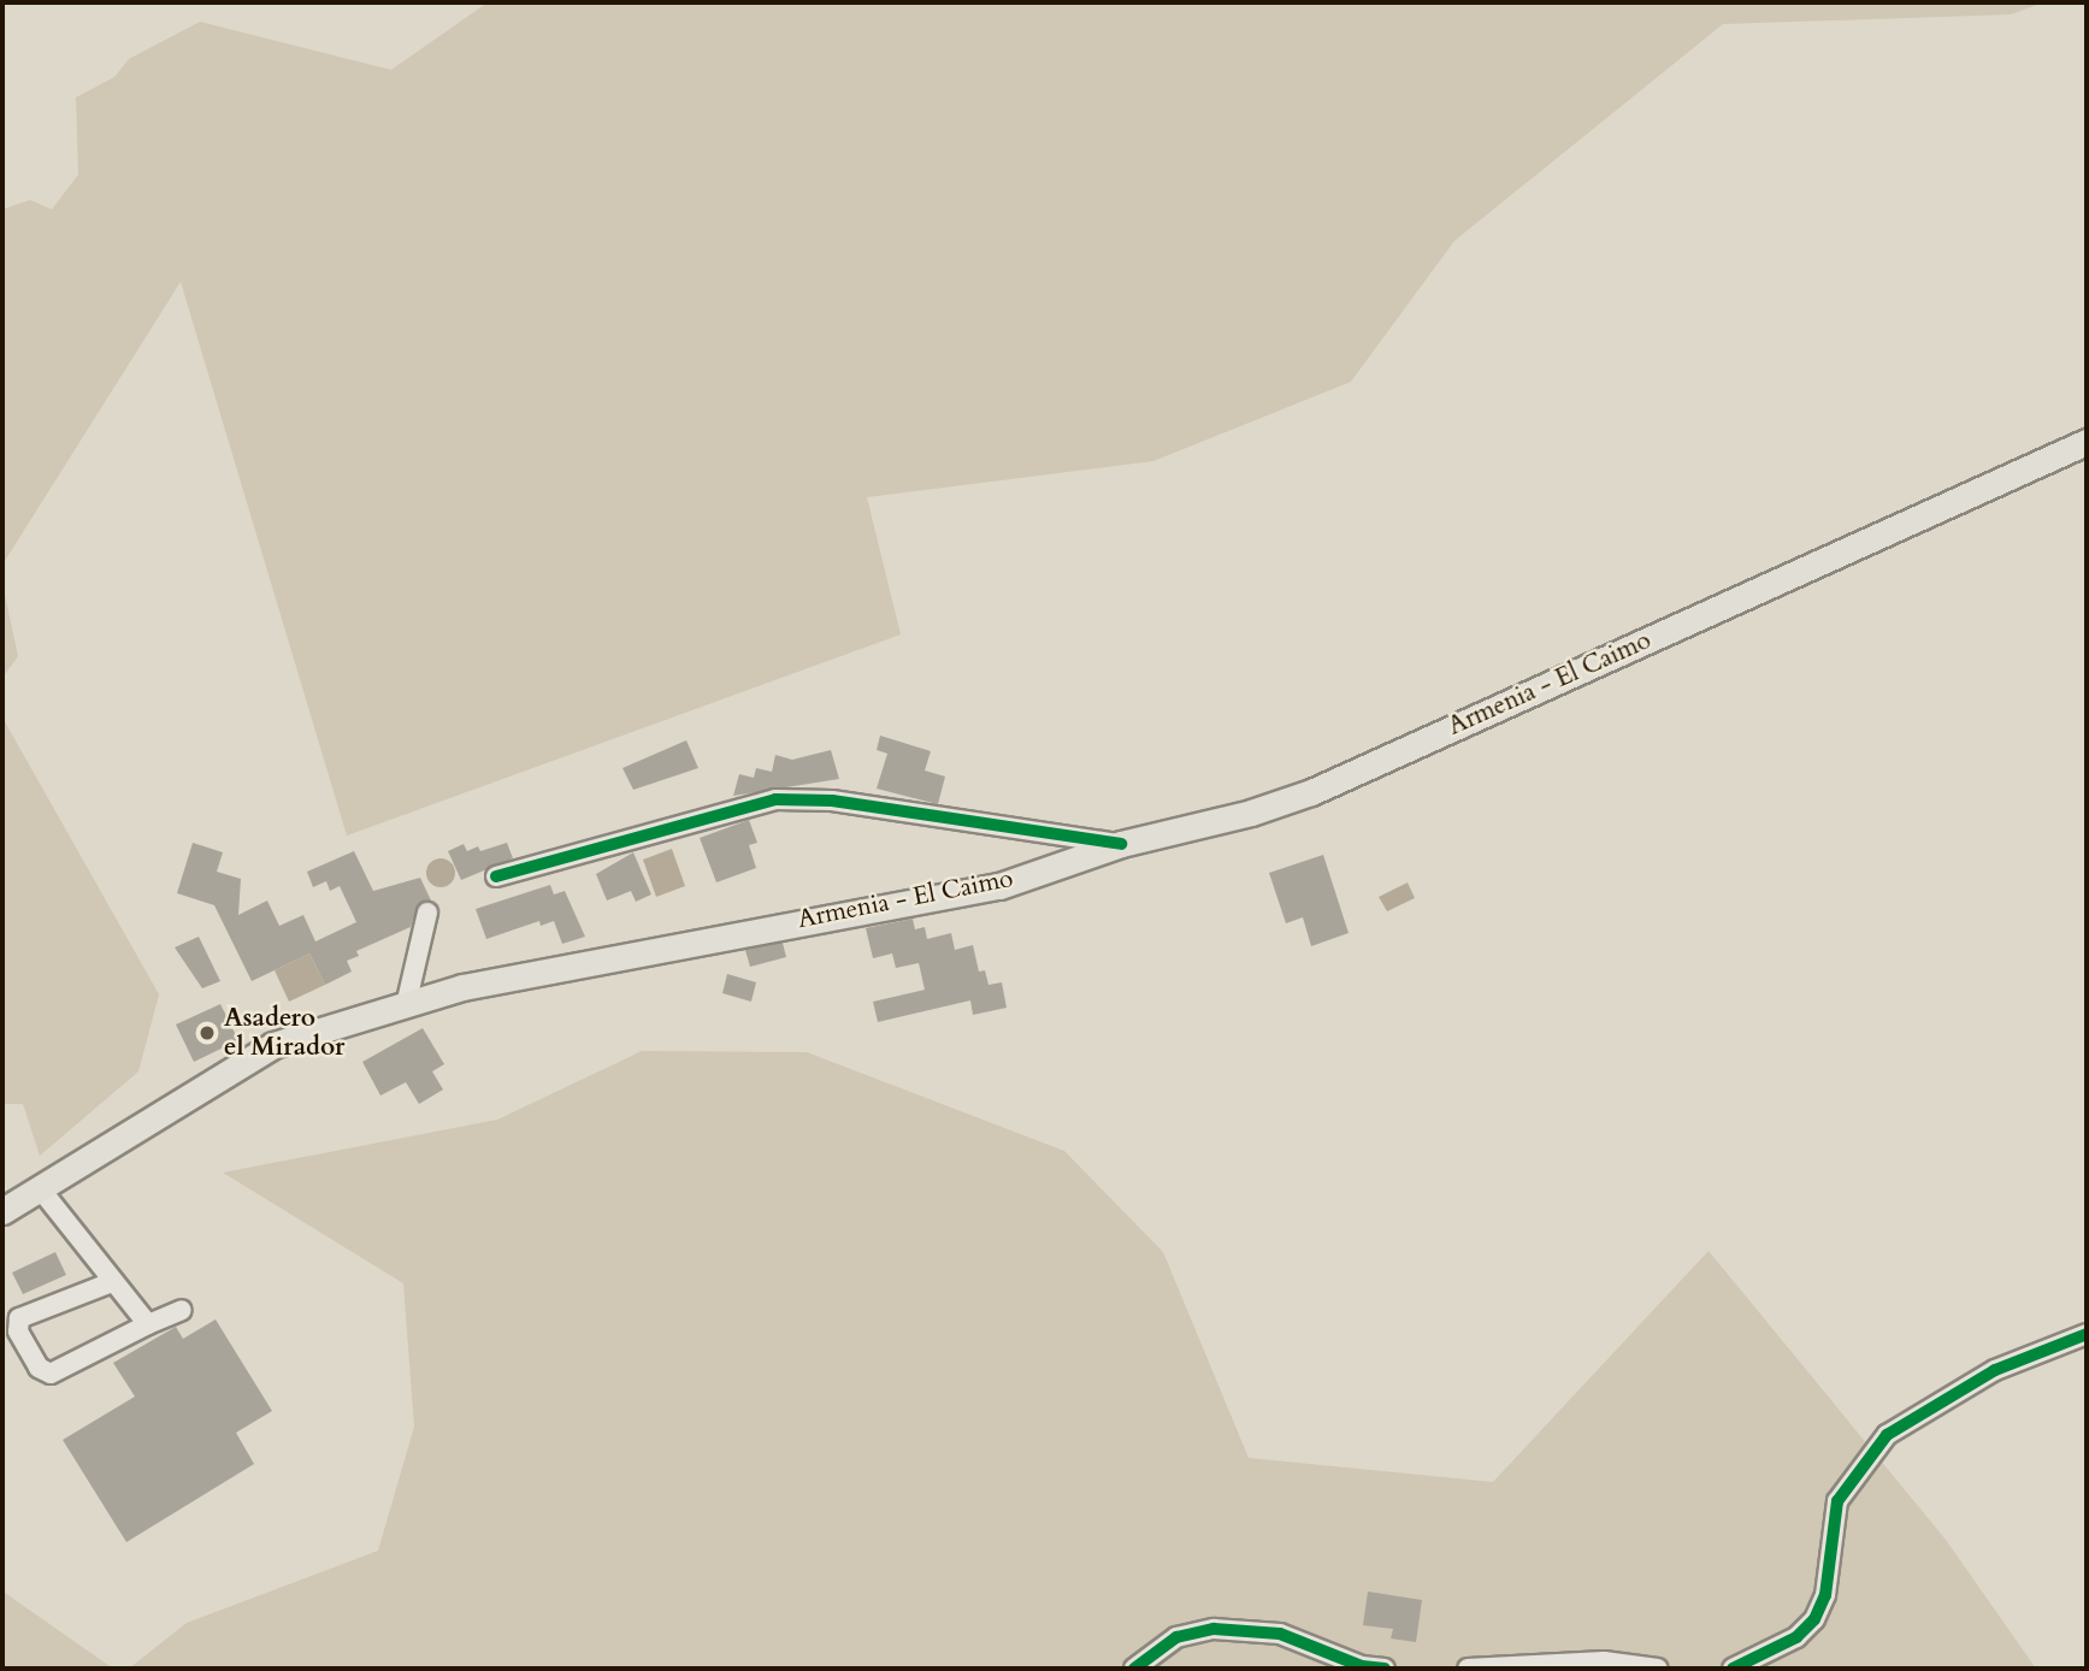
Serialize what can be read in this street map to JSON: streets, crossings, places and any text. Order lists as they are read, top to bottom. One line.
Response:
{"streets":{"main road":["Armenia - El Caimo"]},"places":["Asadero el Mirador"]}
